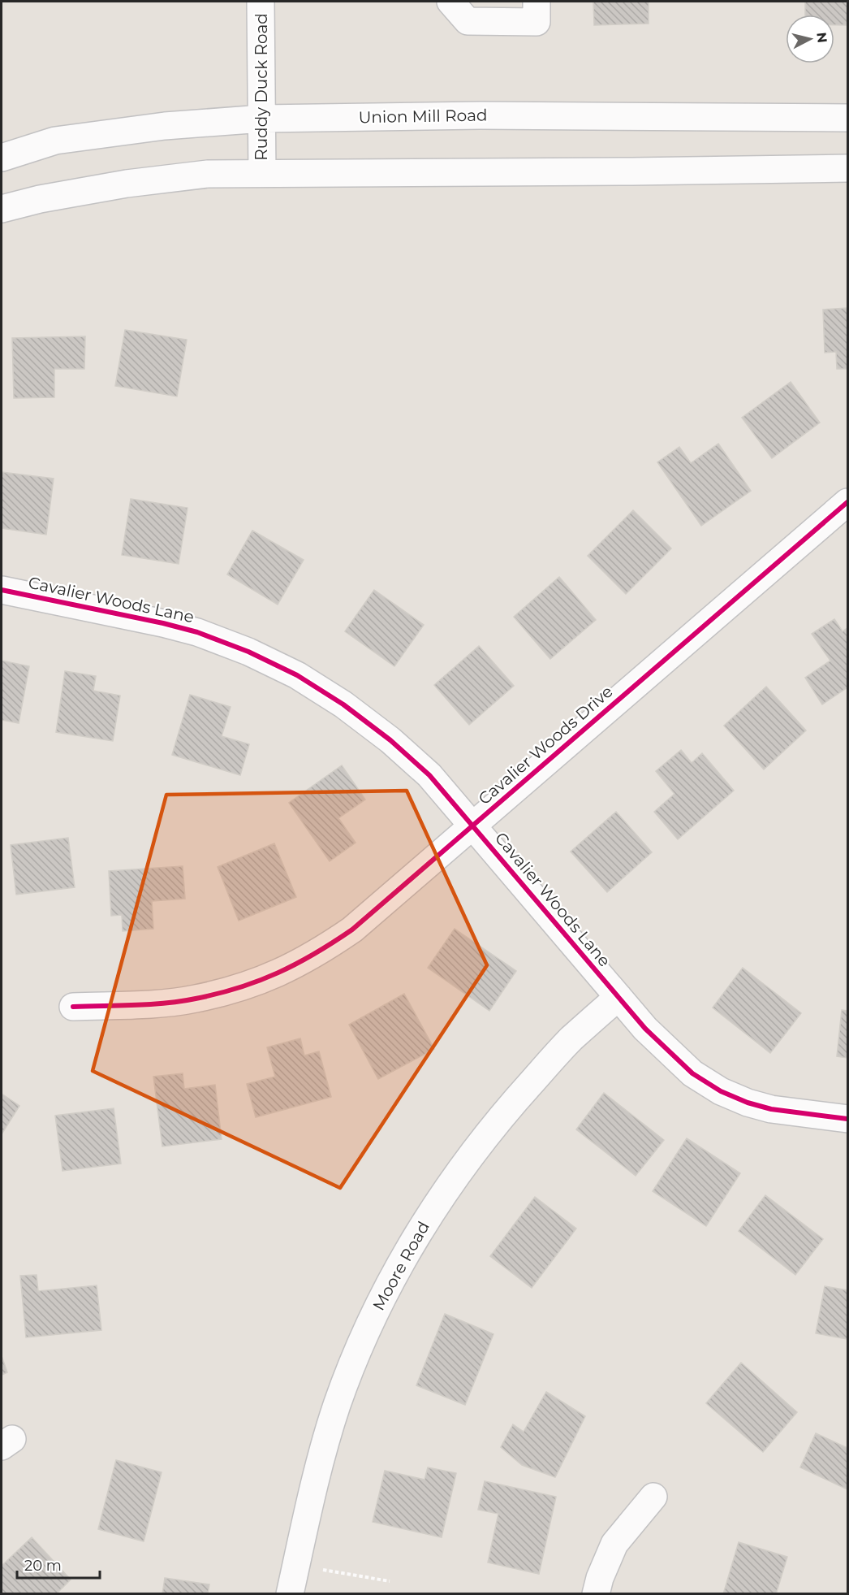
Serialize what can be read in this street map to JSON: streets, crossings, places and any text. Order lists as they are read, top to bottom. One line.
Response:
{"streets":{"street":["Ruddy Duck Road","Union Mill Road","Cavalier Woods Lane","Cavalier Woods Drive","Moore Road"]},"crossings":[["Ruddy Duck Road","Union Mill Road"],["Cavalier Woods Lane","Cavalier Woods Drive"],["Cavalier Woods Lane","Moore Road"]],"scale_bar":"20 m","north":"right"}
